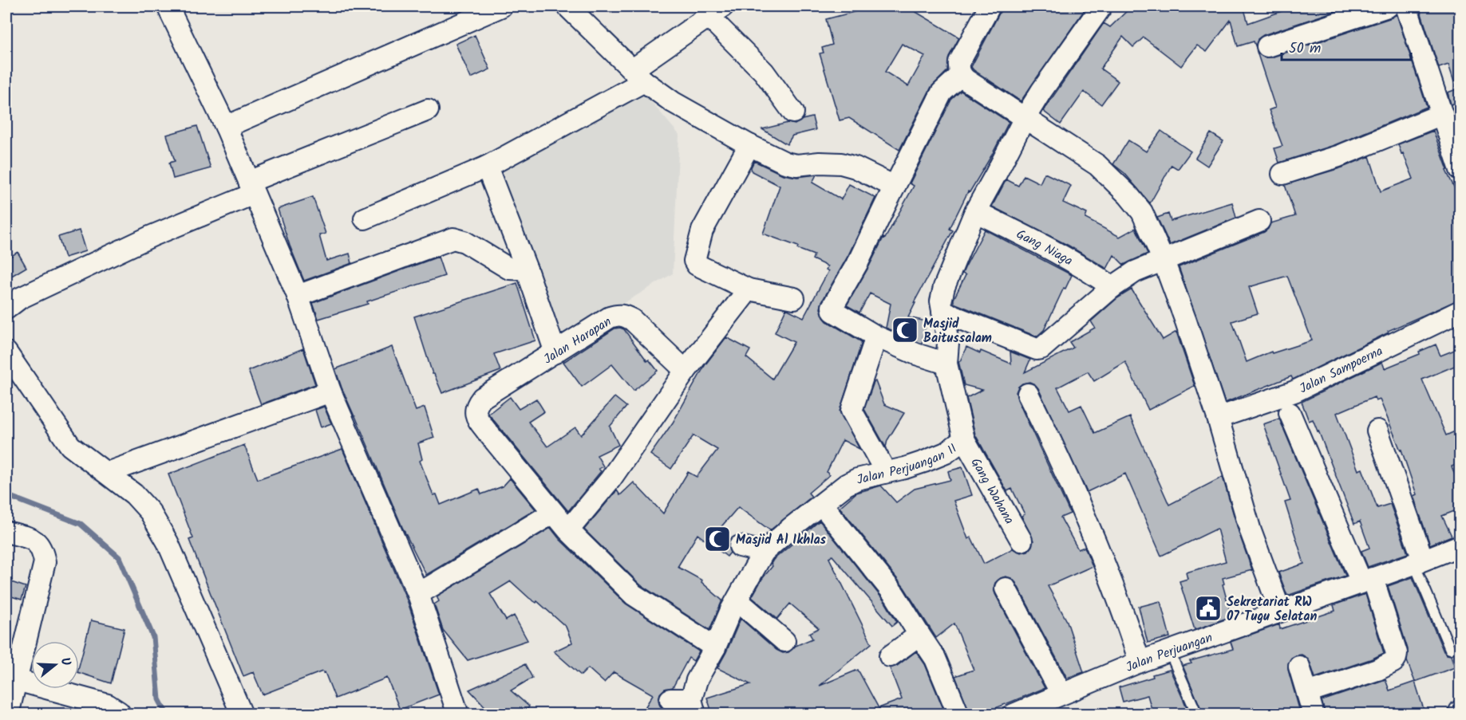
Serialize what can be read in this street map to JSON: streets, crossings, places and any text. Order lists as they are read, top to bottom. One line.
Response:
{"streets":{"street":["Gang Niaga","Jalan Harapan","Jalan Sampoerna","Jalan Perjuangan II","Gang Wahana","Jalan Perjuangan"]},"crossings":[["Gang Niaga","Jalan Perjuangan II"],["Jalan Harapan","Jalan Perjuangan II"],["Jalan Perjuangan II","Gang Wahana"]],"places":{"mosque":["Masjid Baitussalam","Masjid Al Ikhlas"],"public building":["Sekretariat RW 07 Tugu Selatan"]},"scale_bar":"50 m","north":"right"}
